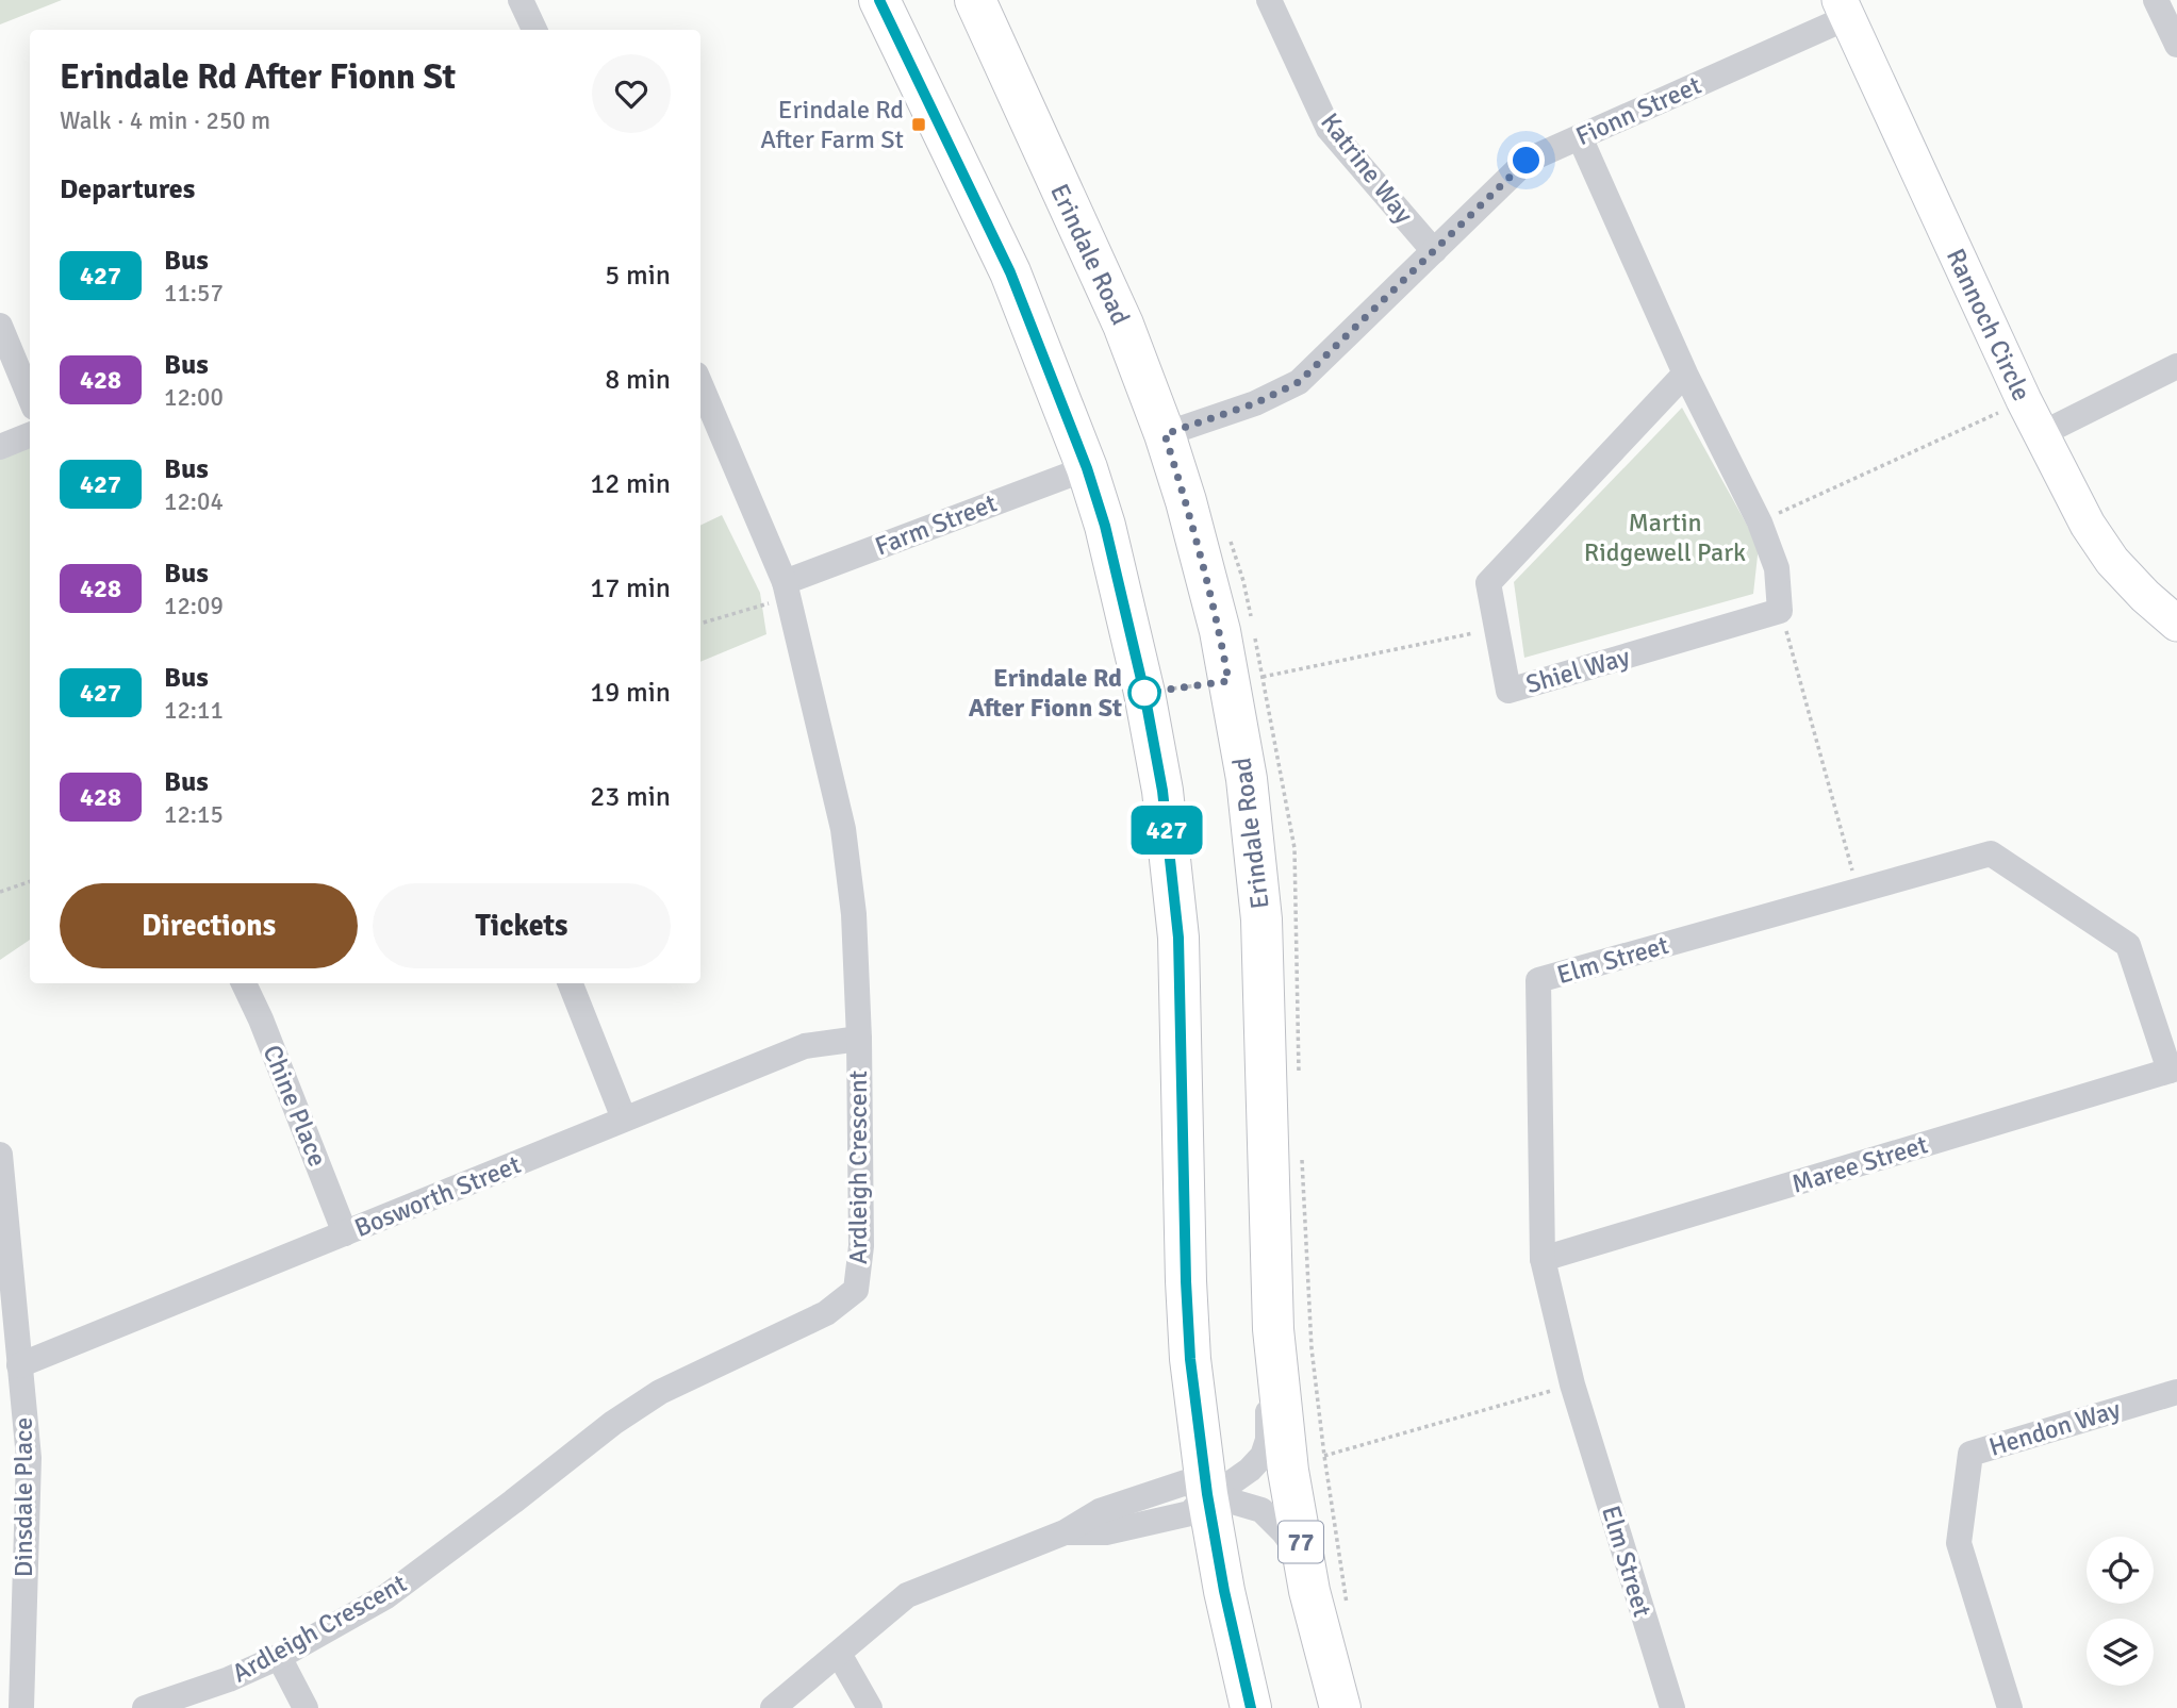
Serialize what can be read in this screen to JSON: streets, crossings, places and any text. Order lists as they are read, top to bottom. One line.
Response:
{"streets":{"main road":["Erindale Road","77"],"street":["Fionn Street","Katrine Way","Rannoch Circle","Farm Street","Shiel Way","Elm Street","Chine Place","Maree Street","Ardleigh Crescent","Bosworth Street","Hendon Way","Dinsdale Place"]},"crossings":[["Fionn Street","Katrine Way"],["Fionn Street","Erindale Road"],["Fionn Street","Rannoch Circle"],["Farm Street","Ardleigh Crescent"],["Elm Street","Maree Street"],["Chine Place","Bosworth Street"],["Ardleigh Crescent","Bosworth Street"],["Bosworth Street","Dinsdale Place"]],"parks":["Martin Ridgewell Park"],"places":{"transit":["Erindale Rd After Farm St"],"other":["Erindale Rd After Fionn St"]},"lines":["bus line 427"],"page":{"on_map":"427","heading":[["Erindale Rd After Fionn St","Walk · 4 min · 250 m"],"Departures"],"list":[{"mark":"427","name":"Bus","note":"11:57","value":"5 min"},{"mark":"428","name":"Bus","note":"12:00","value":"8 min"},{"mark":"427","name":"Bus","note":"12:04","value":"12 min"},{"mark":"428","name":"Bus","note":"12:09","value":"17 min"},{"mark":"427","name":"Bus","note":"12:11","value":"19 min"},{"mark":"428","name":"Bus","note":"12:15","value":"23 min"}],"buttons":["Directions","Tickets"]}}
